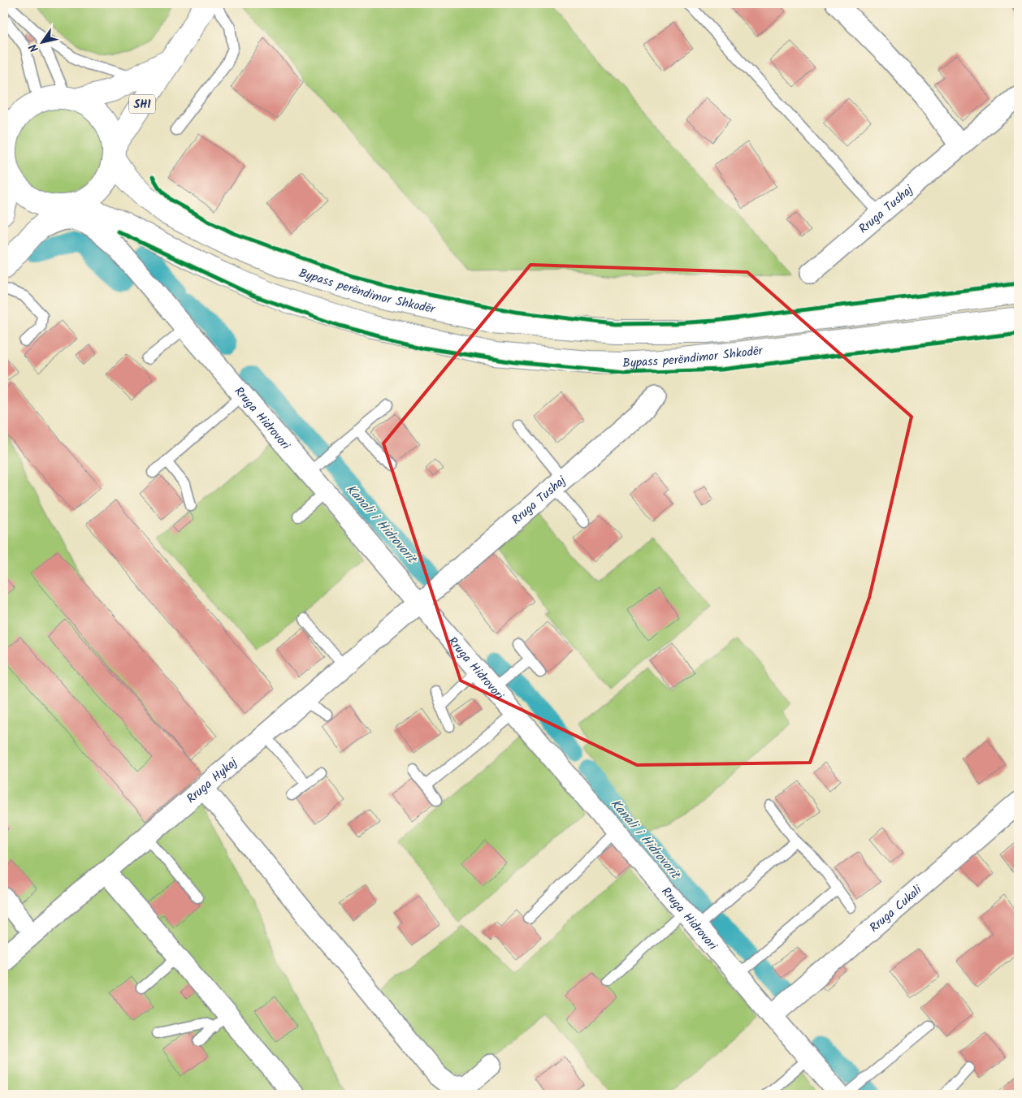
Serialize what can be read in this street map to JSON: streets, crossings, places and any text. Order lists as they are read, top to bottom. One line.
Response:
{"streets":{"main road":["SH1","Bypass perëndimor Shkodër"],"street":["Rruga Tushaj","Rruga Hidrovori","Rruga Hykaj","Rruga Cukali"]},"crossings":[["SH1","Bypass perëndimor Shkodër"],["SH1","Rruga Hidrovori"],["Rruga Tushaj","Rruga Hidrovori"],["Rruga Tushaj","Rruga Hykaj"],["Bypass perëndimor Shkodër","Rruga Hidrovori"],["Rruga Hidrovori","Rruga Hykaj"],["Rruga Hidrovori","Rruga Cukali"]],"water":["Kanali i Hidrovorit"],"north":"bottom left"}
